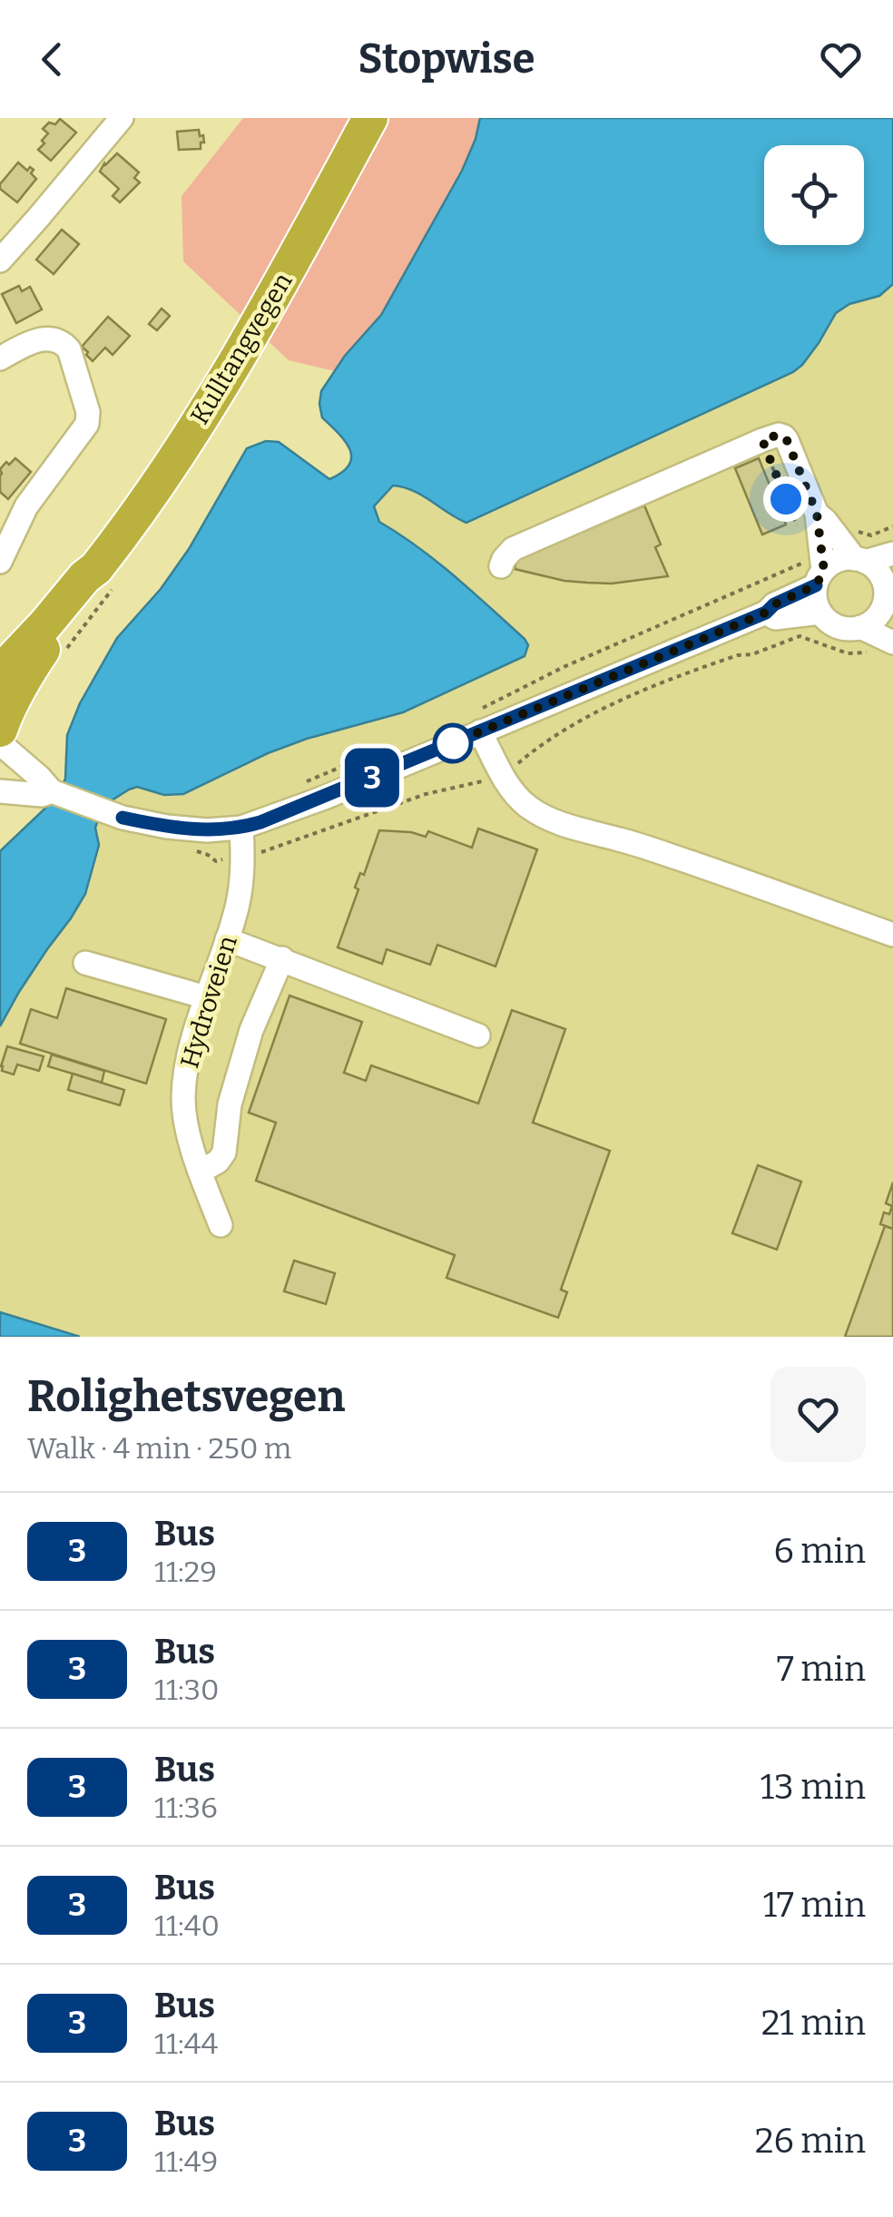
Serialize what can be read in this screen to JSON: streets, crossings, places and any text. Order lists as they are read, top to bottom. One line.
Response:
{"streets":{"highway":["Kulltangvegen"],"street":["Hydroveien"]},"lines":["bus line 3"],"page":{"header":"Stopwise","on_map":"3","heading":["Rolighetsvegen","Walk · 4 min · 250 m"],"list":[{"mark":"3","name":"Bus","note":"11:29","value":"6 min"},{"mark":"3","name":"Bus","note":"11:30","value":"7 min"},{"mark":"3","name":"Bus","note":"11:36","value":"13 min"},{"mark":"3","name":"Bus","note":"11:40","value":"17 min"},{"mark":"3","name":"Bus","note":"11:44","value":"21 min"},{"mark":"3","name":"Bus","note":"11:49","value":"26 min"}]}}
